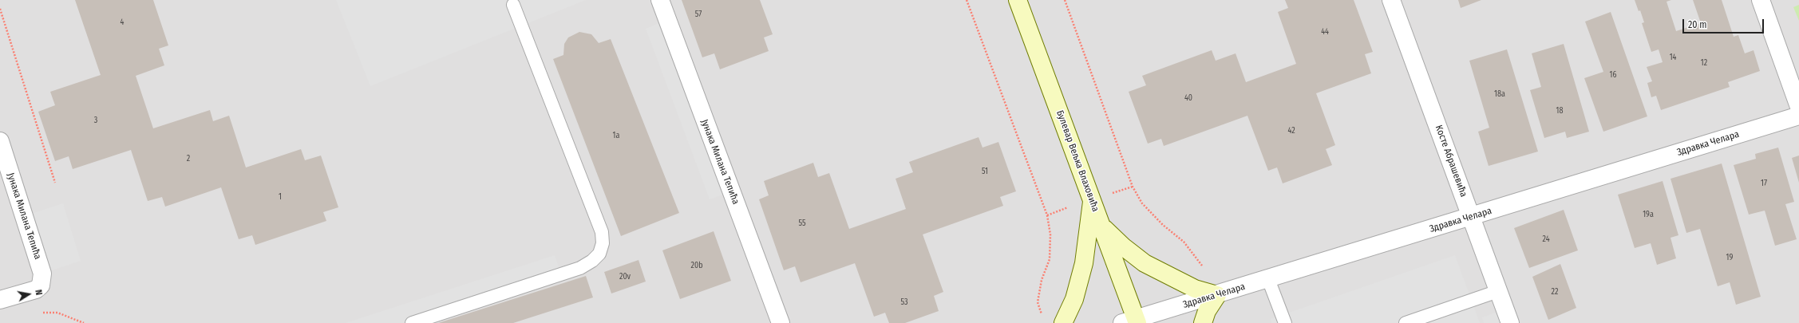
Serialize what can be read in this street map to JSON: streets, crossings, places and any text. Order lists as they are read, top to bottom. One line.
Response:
{"streets":{"main road":["Булевар Вељка Влаховића"],"street":["Здравка Челара","Косте Абрашевића","Јунака Милана Тепића"]},"crossings":[["Здравка Челара","Булевар Вељка Влаховића"],["Здравка Челара","Косте Абрашевића"]],"house_numbers":["57","4","44","14","12","16","18a","40","18","3","42","1a","2","51","17","1","19a","55","24","19","20b","20v","22","53"],"scale_bar":"20 m","north":"right"}
